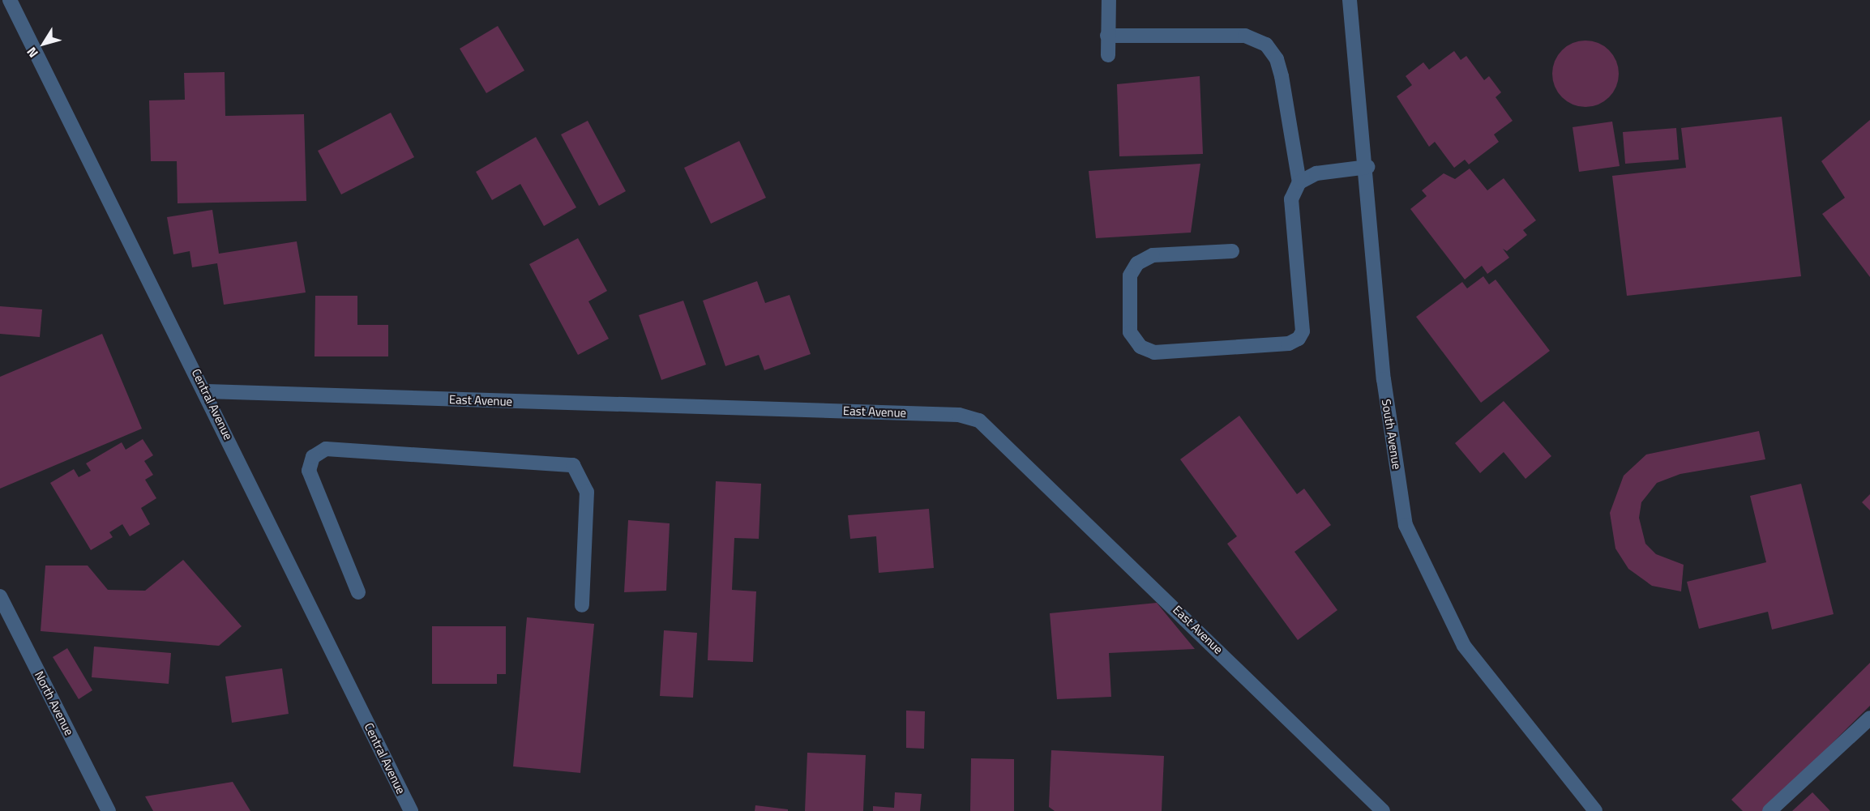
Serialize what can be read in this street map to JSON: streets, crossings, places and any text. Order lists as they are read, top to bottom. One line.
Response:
{"streets":{"street":["East Avenue","Central Avenue","South Avenue","North Avenue"]},"crossings":[["East Avenue","Central Avenue"]],"north":"bottom left"}
